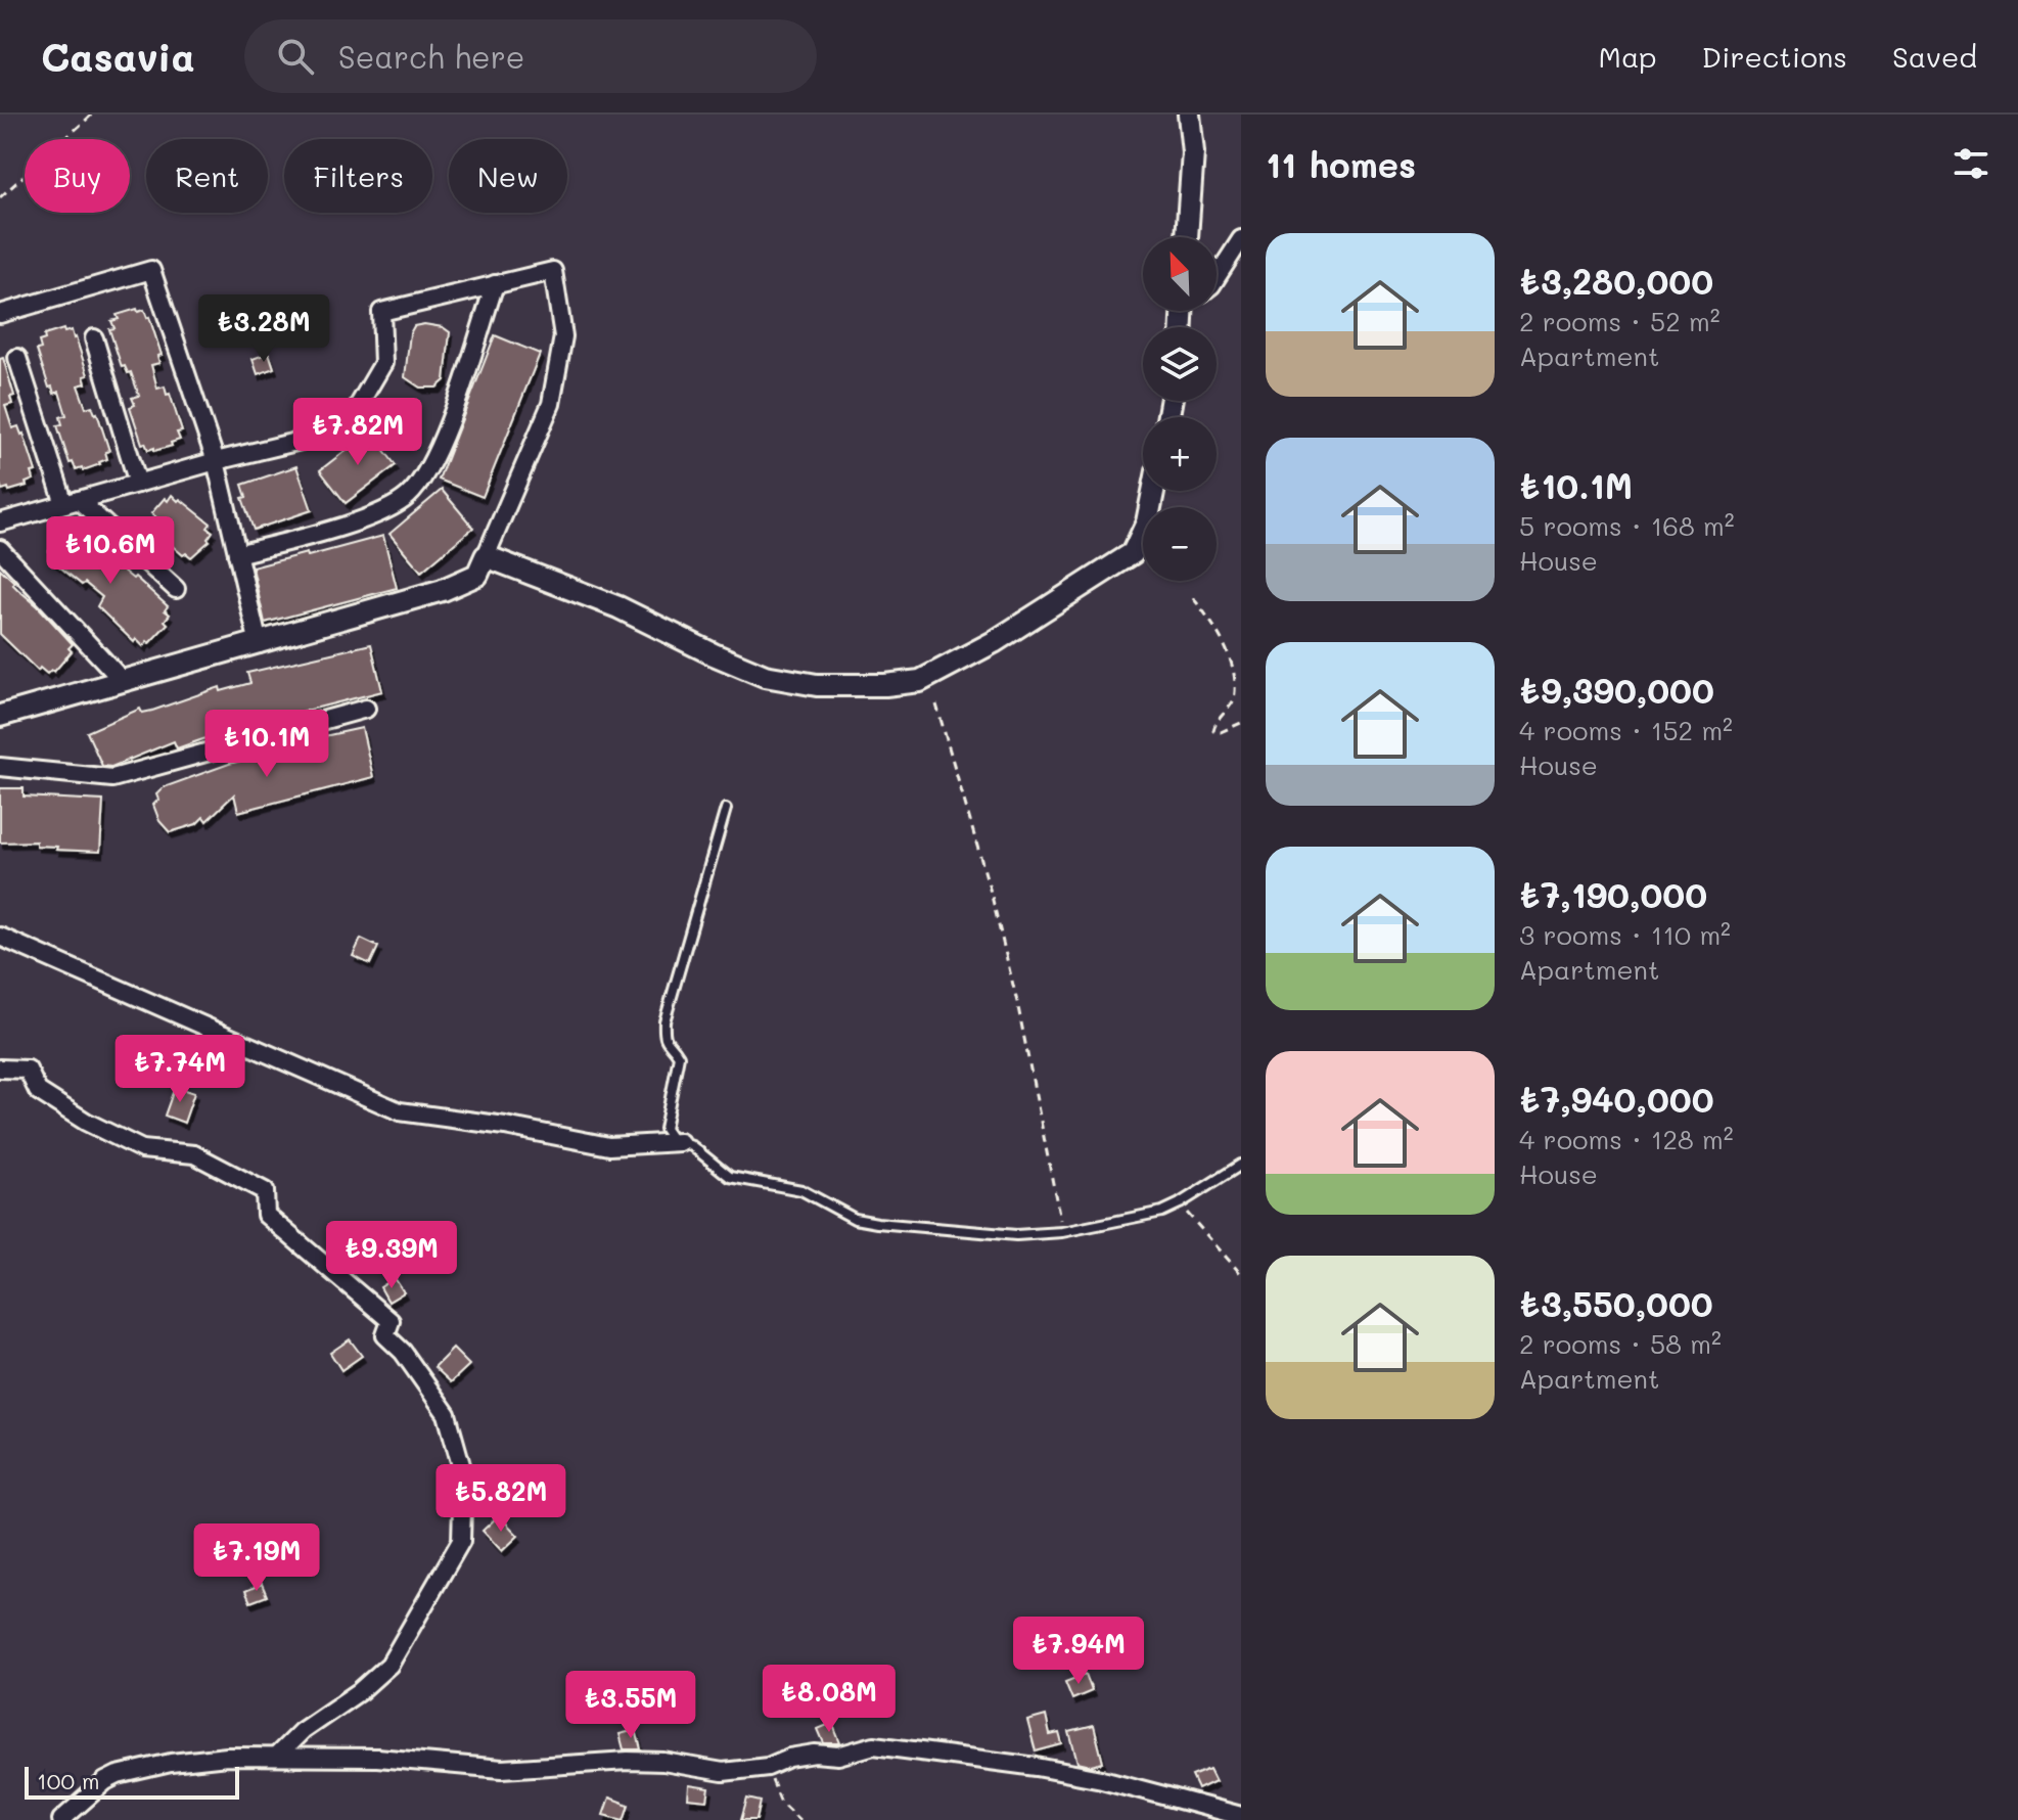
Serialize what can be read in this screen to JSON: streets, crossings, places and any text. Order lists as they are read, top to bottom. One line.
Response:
{"scale_bar":"100 m","north":"top left","page":{"header":"Casavia","search":"Search here","nav":["Map","Directions","Saved"],"heading":"11 homes","chip":["Buy","Rent","Filters","New"],"list":[{"name":"₺3,280,000","note":"2 rooms · 52 m² · Apartment"},{"name":"₺10.1M","note":"5 rooms · 168 m² · House"},{"name":"₺9,390,000","note":"4 rooms · 152 m² · House"},{"name":"₺7,190,000","note":"3 rooms · 110 m² · Apartment"},{"name":"₺7,940,000","note":"4 rooms · 128 m² · House"},{"name":"₺3,550,000","note":"2 rooms · 58 m² · Apartment"}],"map_buttons":["+","−"],"price":["₺3.28M","₺7.82M","₺10.6M","₺10.1M","₺7.74M","₺9.39M","₺5.82M","₺7.19M","₺7.94M","₺8.08M","₺3.55M"],"scale":"100 m"}}
